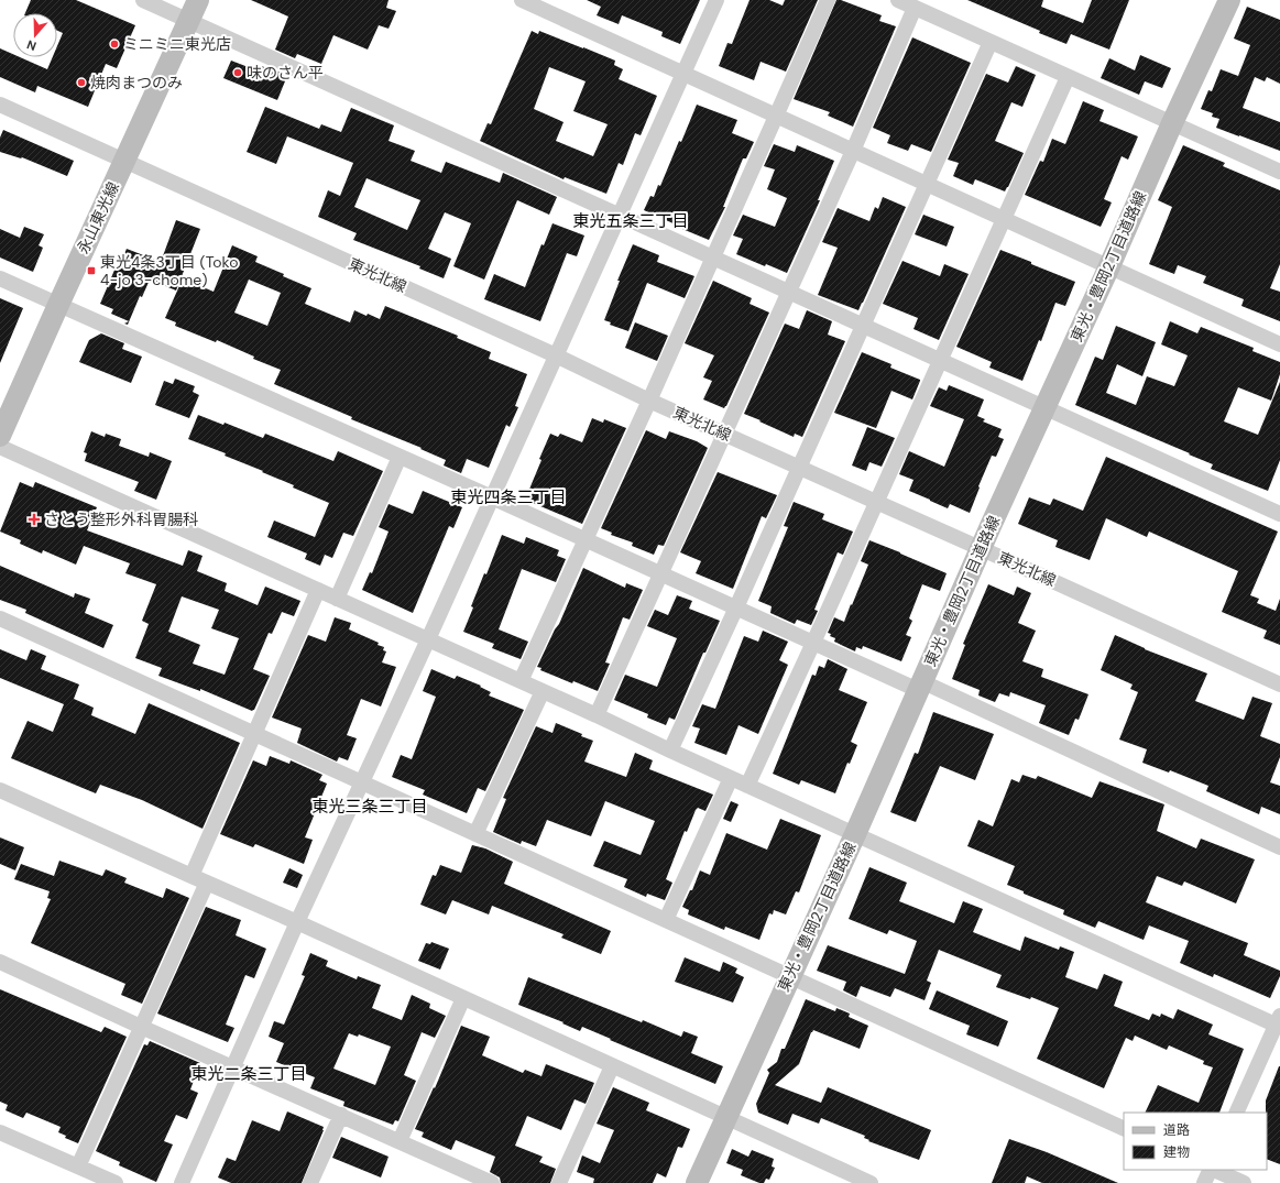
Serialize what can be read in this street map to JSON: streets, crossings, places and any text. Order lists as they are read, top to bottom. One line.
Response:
{"streets":{"street":["永山東光線","東光・豊岡2丁目道路線","東光北線"]},"crossings":[["永山東光線","東光北線"],["東光・豊岡2丁目道路線","東光北線"]],"districts":["東光五条三丁目","東光四条三丁目","東光三条三丁目","東光二条三丁目"],"places":{"other":["ミニミニ東光店","味のさん平","焼肉まつのみ"],"transit":["東光4条3丁目 (Toko 4-jo 3-chome)"],"health":["さとう整形外科胃腸科"]},"legend":["道路","建物"],"north":"bottom"}
